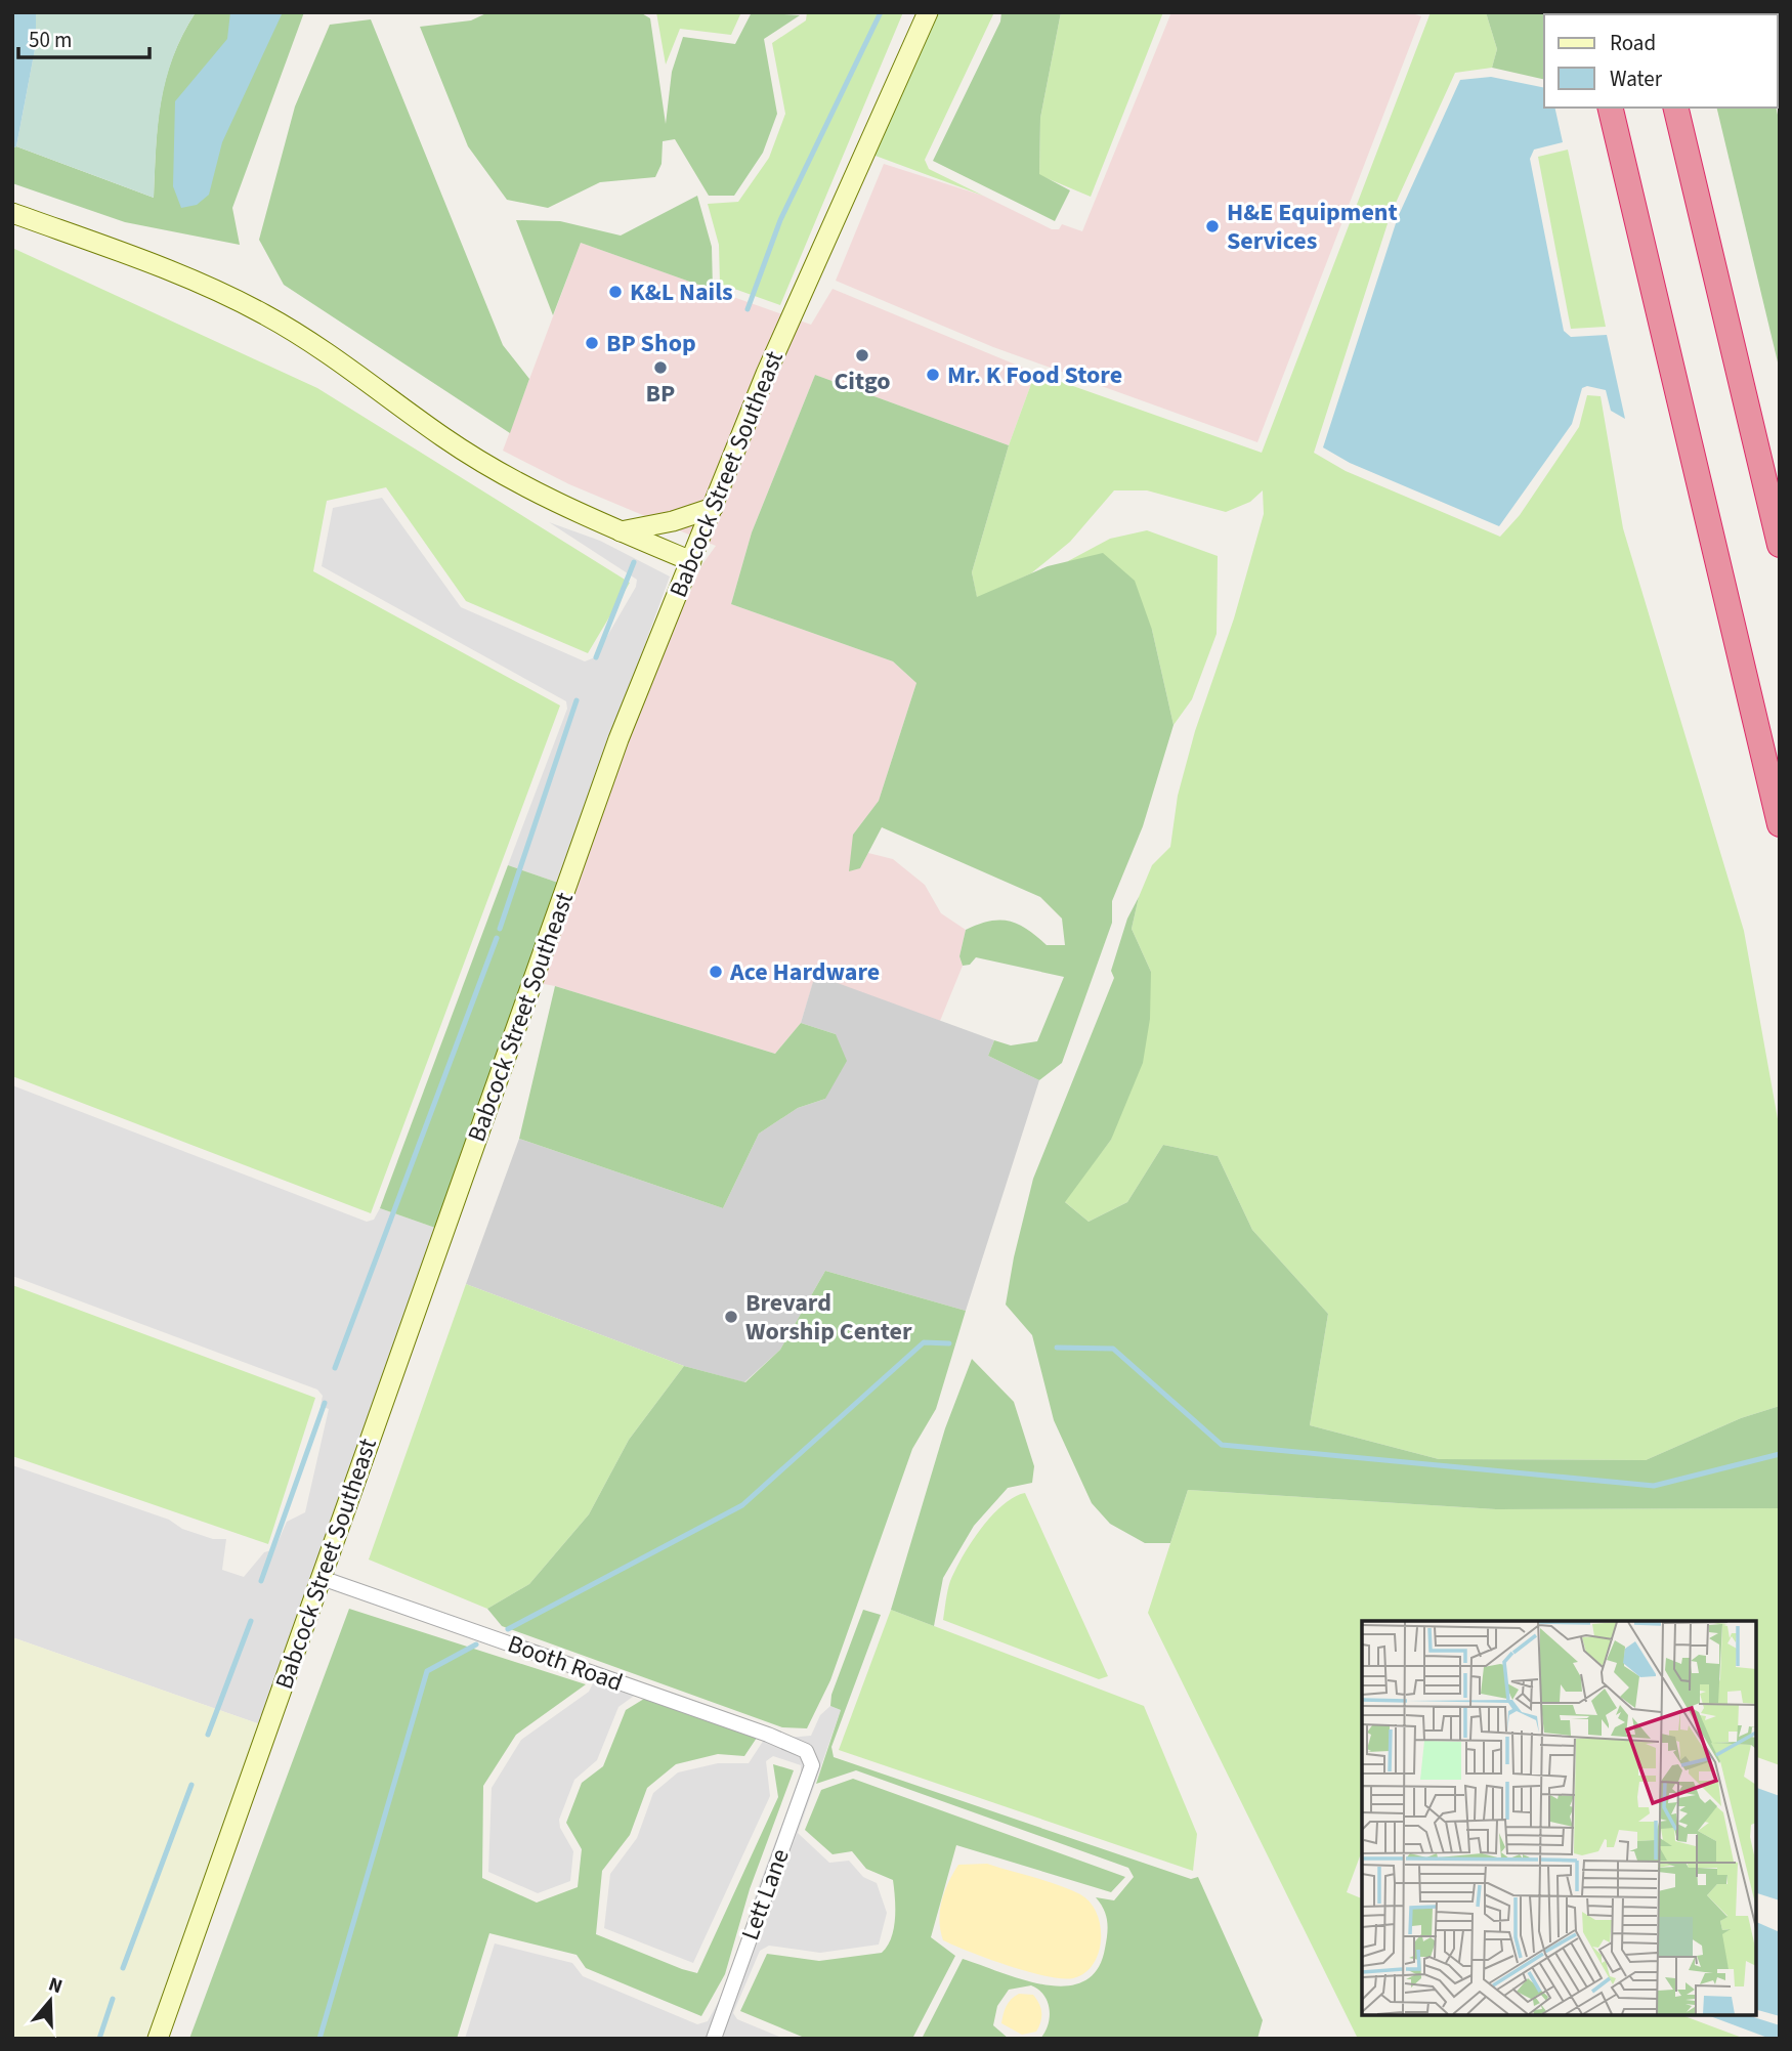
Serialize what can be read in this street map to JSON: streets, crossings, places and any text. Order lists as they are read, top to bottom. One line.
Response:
{"streets":{"main road":["Babcock Street Southeast"],"street":["Booth Road","Lett Lane"]},"crossings":[["Babcock Street Southeast","Booth Road"],["Booth Road","Lett Lane"]],"places":["H&E Equipment Services","K&L Nails","BP Shop","Citgo","BP","Mr. K Food Store","Ace Hardware","Brevard Worship Center"],"legend":["Road","Water"],"scale_bar":"50 m","north":"top"}
